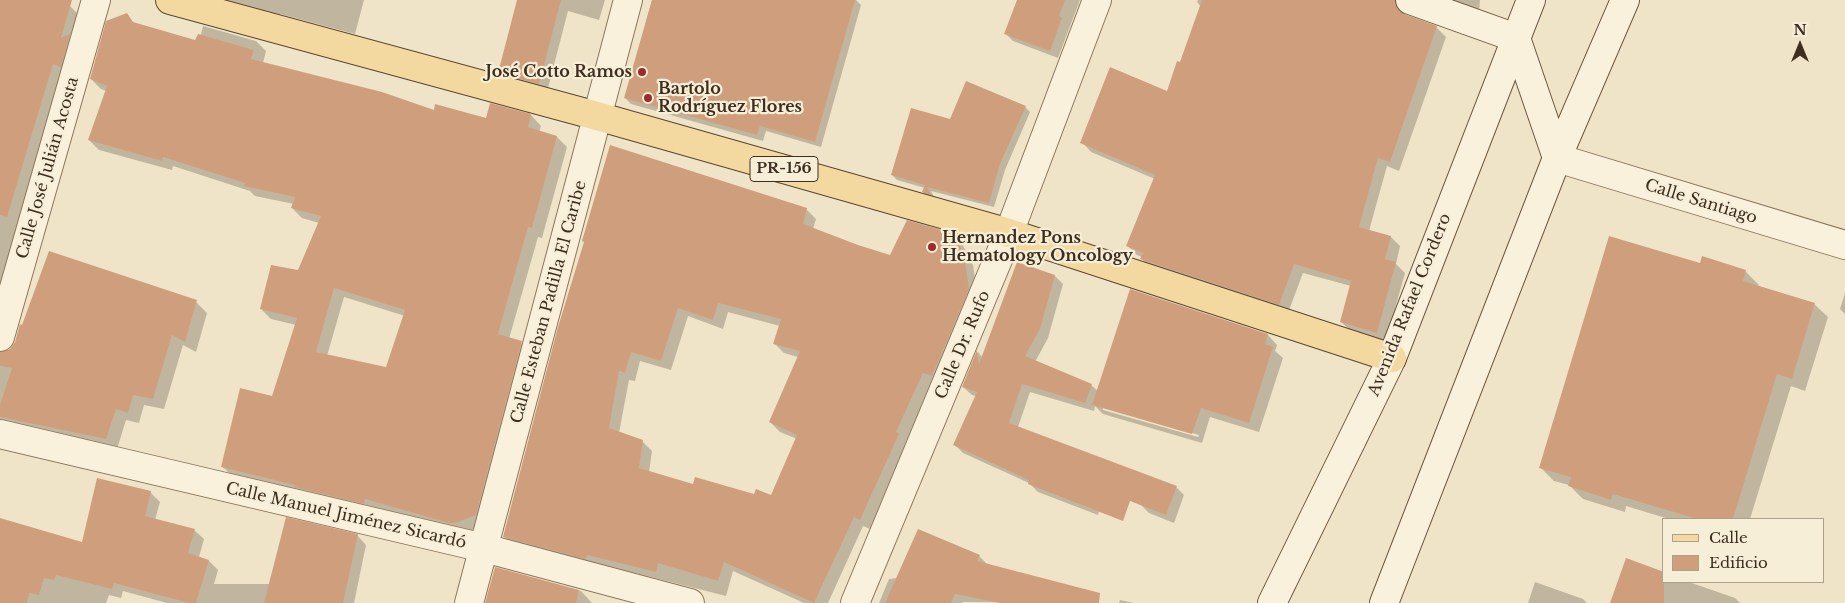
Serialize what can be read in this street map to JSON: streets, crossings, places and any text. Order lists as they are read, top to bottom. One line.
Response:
{"streets":{"main road":["PR-156"],"street":["Calle José Julián Acosta","Calle Santiago","Calle Esteban Padilla El Caribe","Avenida Rafael Cordero","Calle Dr. Rufo","Calle Manuel Jiménez Sicardó"]},"crossings":[["PR-156","Calle Esteban Padilla El Caribe"],["PR-156","Avenida Rafael Cordero"],["PR-156","Calle Dr. Rufo"],["Calle Esteban Padilla El Caribe","Calle Manuel Jiménez Sicardó"]],"places":["José Cotto Ramos","Bartolo Rodríguez Flores","Hernandez Pons Hematology Oncology"],"legend":["Calle","Edificio"],"north":"top"}
